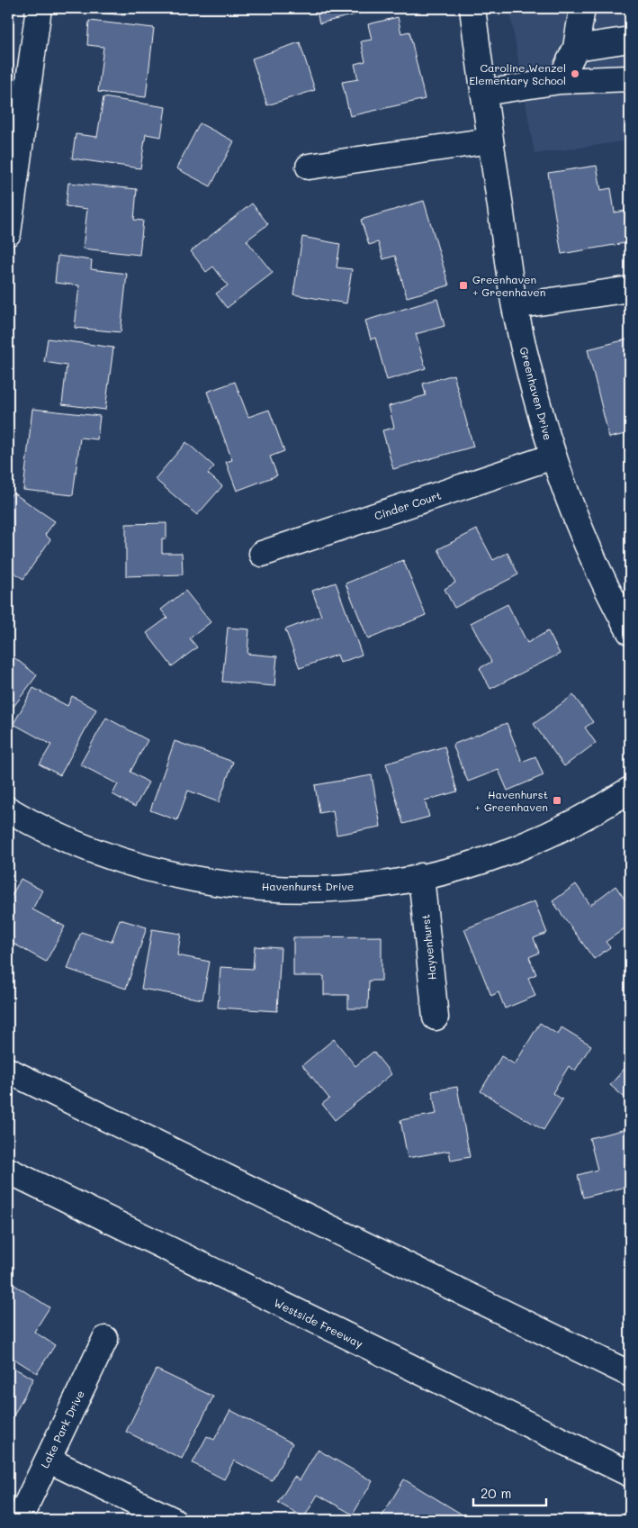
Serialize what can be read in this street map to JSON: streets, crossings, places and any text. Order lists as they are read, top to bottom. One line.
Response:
{"streets":{"main road":["Greenhaven Drive","Cinder Court","Havenhurst Drive","Hayvenhurst","Westside Freeway","Lake Park Drive"]},"crossings":[["Greenhaven Drive","Cinder Court"],["Havenhurst Drive","Hayvenhurst"]],"places":{"other":["Caroline Wenzel Elementary School"],"transit":["Greenhaven + Greenhaven","Havenhurst + Greenhaven"]},"scale_bar":"20 m"}
